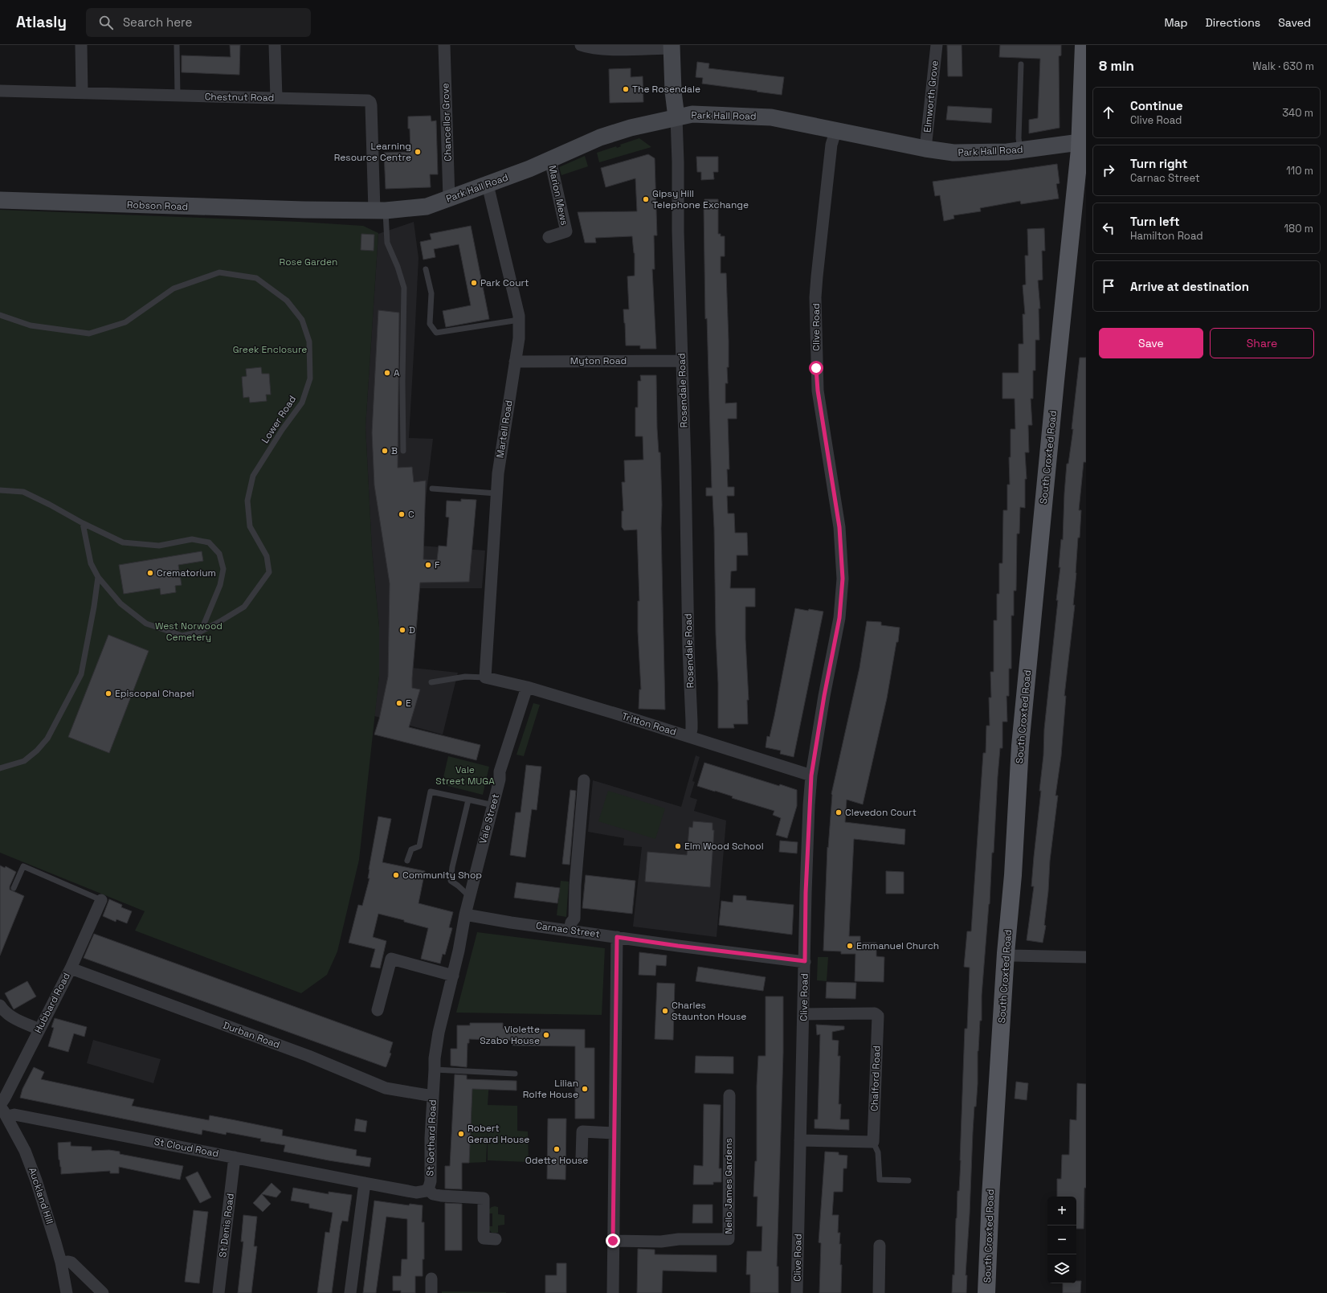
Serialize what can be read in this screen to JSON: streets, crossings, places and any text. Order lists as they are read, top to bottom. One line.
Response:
{"streets":{"main road":["South Croxted Road"],"street":["Elmworth Grove","Chestnut Road","Park Hall Road","Chancellor Grove","Marion Mews","Robson Road","Clive Road","Myton Road","Rosendale Road","Martell Road","Tritton Road","Vale Street","Carnac Street","Hubbard Road","Durban Road","Chalford Road","St Gothard Road","St Cloud Road","Nello James Gardens","Auckland Hill","St Denis Road"],"lane":["Lower Road"]},"crossings":[["Elmworth Grove","Park Hall Road"],["Chestnut Road","Park Hall Road"],["Park Hall Road","Chancellor Grove"],["Park Hall Road","Marion Mews"],["Park Hall Road","Robson Road"],["Park Hall Road","Clive Road"],["Park Hall Road","Rosendale Road"],["Park Hall Road","Martell Road"],["Park Hall Road","South Croxted Road"],["Clive Road","Tritton Road"],["Clive Road","Carnac Street"],["Clive Road","Chalford Road"],["Myton Road","Rosendale Road"],["Myton Road","Martell Road"],["Rosendale Road","Tritton Road"],["Martell Road","Tritton Road"],["Tritton Road","Vale Street"],["Vale Street","Carnac Street"],["Vale Street","St Gothard Road"],["Carnac Street","St Gothard Road"],["Hubbard Road","Durban Road"],["Hubbard Road","Auckland Hill"],["Durban Road","St Gothard Road"],["St Gothard Road","St Cloud Road"],["St Cloud Road","Auckland Hill"],["St Cloud Road","St Denis Road"]],"parks":["Rose Garden","Greek Enclosure","West Norwood Cemetery","Vale Street MUGA"],"places":["The Rosendale","Learning Resource Centre","Gipsy Hill Telephone Exchange","Park Court","A","B","C","F","Crematorium","D","Episcopal Chapel","E","Clevedon Court","Elm Wood School","Community Shop","Emmanuel Church","Charles Staunton House","Violette Szabo House","Lilian Rolfe House","Robert Gerard House","Odette House"],"page":{"header":"Atlasly","search":"Search here","nav":["Map","Directions","Saved"],"heading":["8 min","Walk · 630 m"],"list":[["Continue","Clive Road","340 m"],["Turn right","Carnac Street","110 m"],["Turn left","Hamilton Road","180 m"],"Arrive at destination"],"buttons":["Save","Share"],"map_buttons":["+","−"]}}
